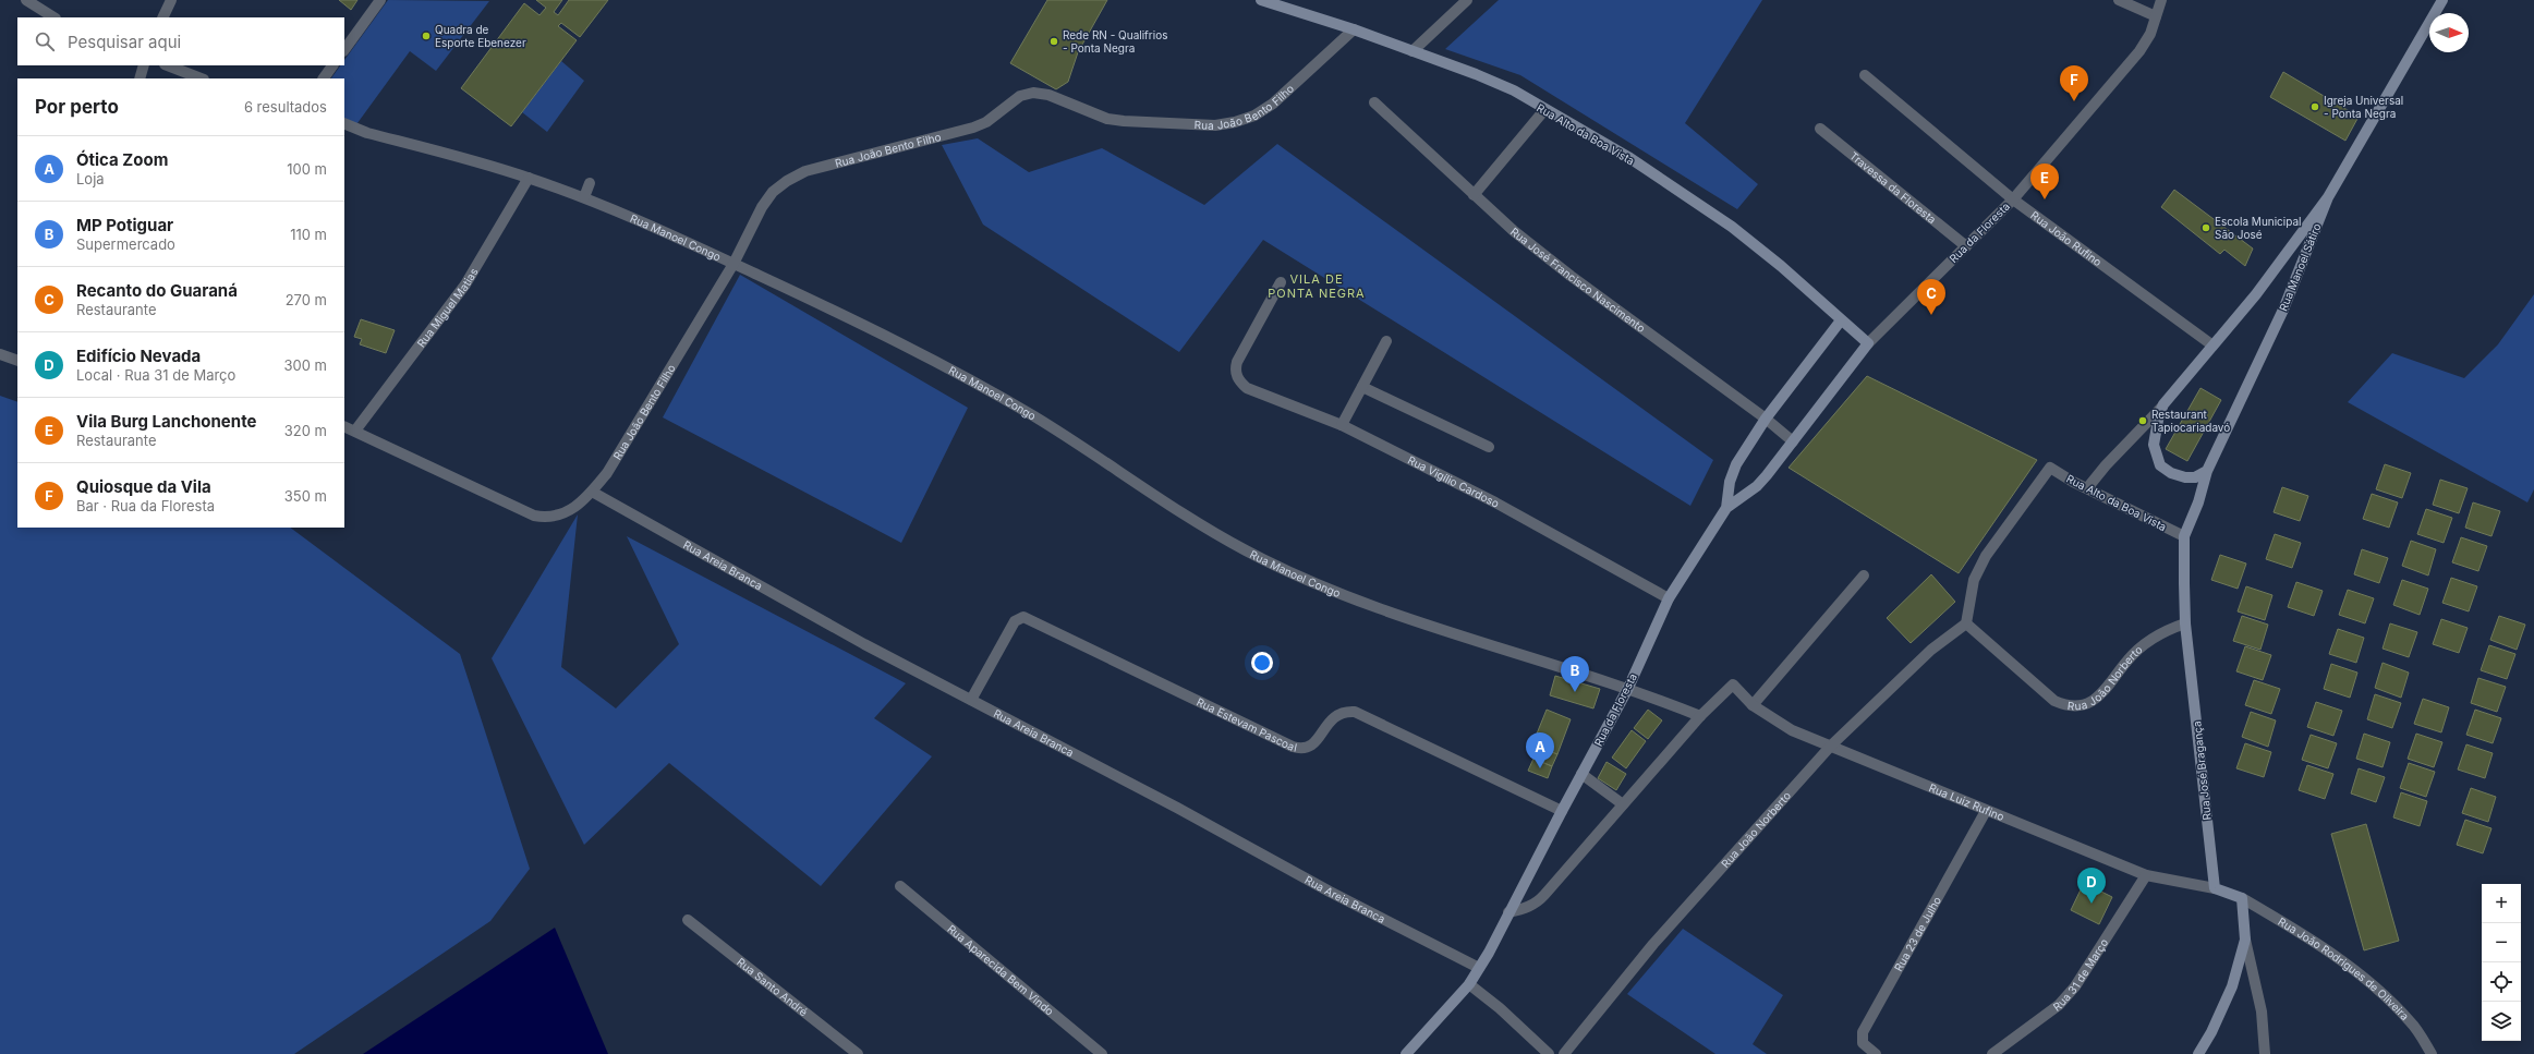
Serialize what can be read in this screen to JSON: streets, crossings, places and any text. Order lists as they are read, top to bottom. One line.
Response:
{"streets":{"street":["Rua João Bento Filho","Rua Alto da Boa Vista","Travessa da Floresta","Rua da Floresta","Rua Manoel Congo","Rua João Rufino","Rua Manoel Sátiro","Rua José Francisco Nascimento","Rua Miguel Matias","Rua Vigílio Cardoso","Rua Areia Branca","Rua João Norberto","Rua Estevam Pascoal","Rua José Bragança","Rua Luiz Rufino","Rua 23 de Julho","Rua Aparecida Bem Vindo","Rua João Rodrigues de Oliveira","Rua 31 de Março","Rua Santo André"]},"crossings":[["Rua João Bento Filho","Rua Alto da Boa Vista"],["Rua João Bento Filho","Rua Manoel Congo"],["Rua João Bento Filho","Rua Miguel Matias"],["Rua João Bento Filho","Rua Areia Branca"],["Rua Alto da Boa Vista","Rua da Floresta"],["Rua Alto da Boa Vista","Rua Manoel Sátiro"],["Rua Alto da Boa Vista","Rua João Norberto"],["Rua Alto da Boa Vista","Rua José Bragança"],["Travessa da Floresta","Rua da Floresta"],["Rua da Floresta","Rua Manoel Congo"],["Rua da Floresta","Rua João Rufino"],["Rua da Floresta","Rua José Francisco Nascimento"],["Rua da Floresta","Rua Vigílio Cardoso"],["Rua da Floresta","Rua Areia Branca"],["Rua da Floresta","Rua Estevam Pascoal"],["Rua Manoel Congo","Rua Miguel Matias"],["Rua João Rufino","Rua Manoel Sátiro"],["Rua Manoel Sátiro","Rua José Bragança"],["Rua Areia Branca","Rua Estevam Pascoal"],["Rua João Norberto","Rua José Bragança"],["Rua João Norberto","Rua Luiz Rufino"],["Rua José Bragança","Rua Luiz Rufino"],["Rua Luiz Rufino","Rua 23 de Julho"],["Rua Luiz Rufino","Rua 31 de Março"]],"districts":["VILA DE PONTA NEGRA"],"places":["Quadra de Esporte Ebenezer","Rede RN - Qualifrios - Ponta Negra","Igreja Universal - Ponta Negra","Escola Municipal São José","Restaurant Tapiocariadavó"],"north":"right","page":{"search":"Pesquisar aqui","pins":["F","E","C","B","A","D"],"heading":["Por perto","6 resultados"],"list":[{"mark":"A","name":"Ótica Zoom","note":"Loja","value":"100 m"},{"mark":"B","name":"MP Potiguar","note":"Supermercado","value":"110 m"},{"mark":"C","name":"Recanto do Guaraná","note":"Restaurante","value":"270 m"},{"mark":"D","name":"Edifício Nevada","note":"Local · Rua 31 de Março","value":"300 m"},{"mark":"E","name":"Vila Burg Lanchonente","note":"Restaurante","value":"320 m"},{"mark":"F","name":"Quiosque da Vila","note":"Bar · Rua da Floresta","value":"350 m"}],"map_buttons":["+","−"]}}
